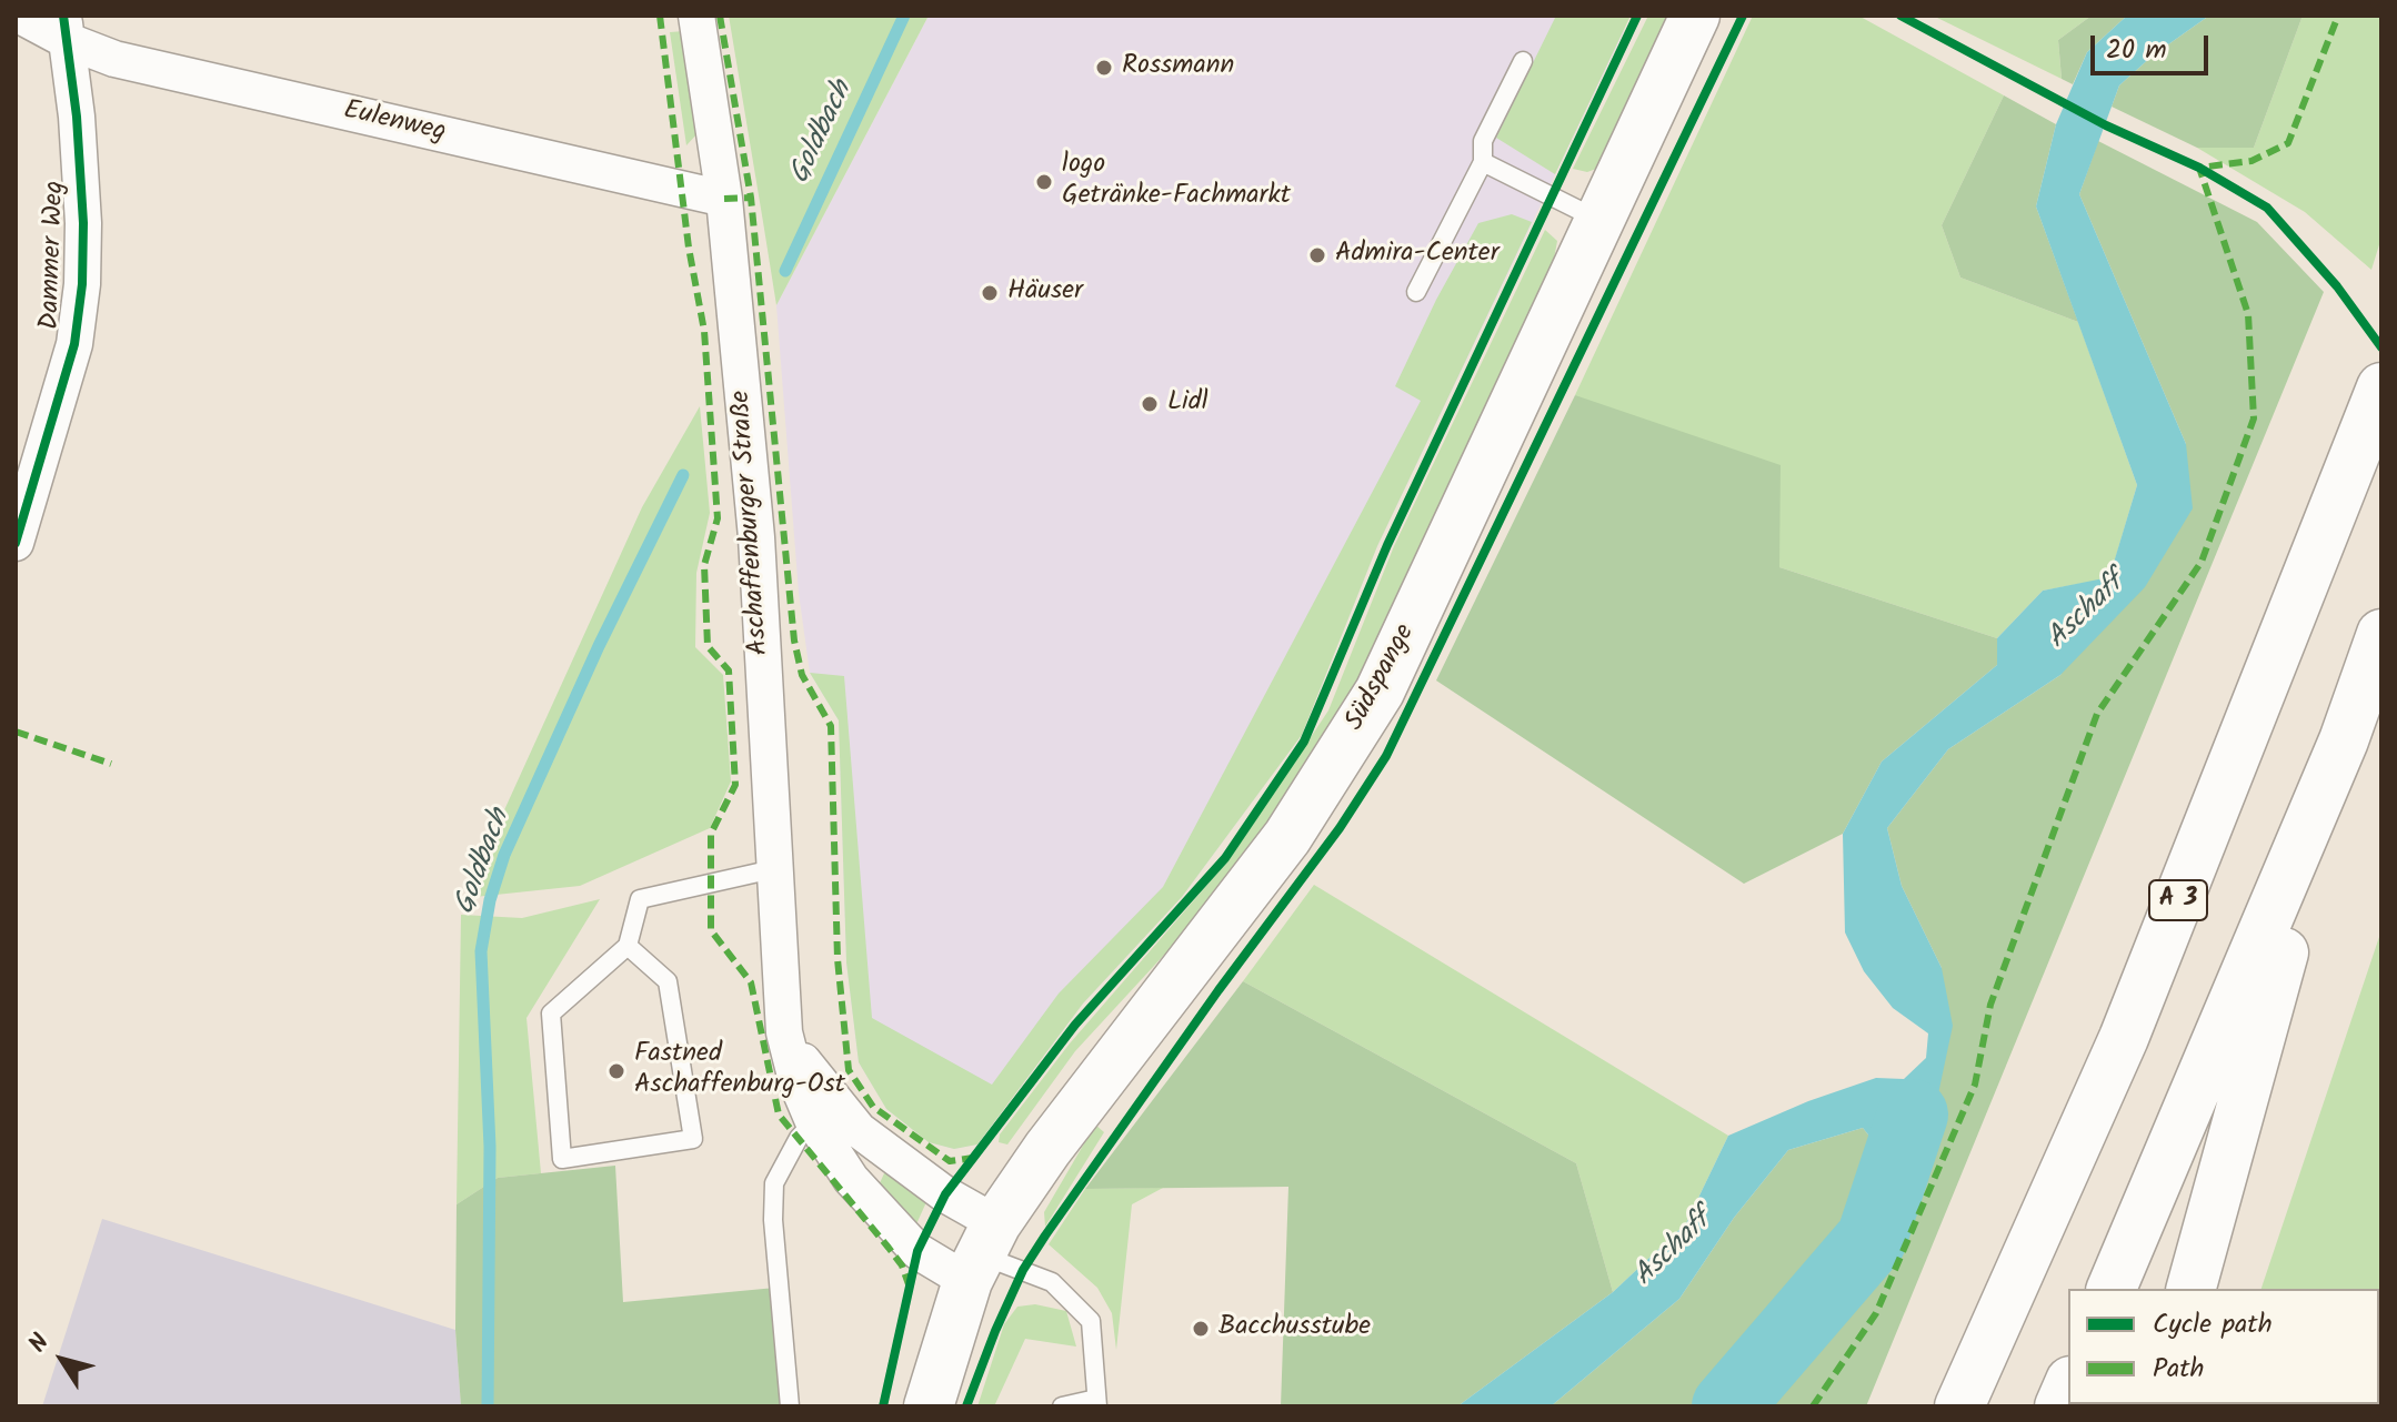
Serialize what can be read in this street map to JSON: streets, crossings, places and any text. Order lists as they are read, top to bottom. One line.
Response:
{"streets":{"main road":["Südspange","A 3"],"street":["Eulenweg","Dammer Weg","Aschaffenburger Straße"]},"crossings":[["Eulenweg","Dammer Weg"],["Eulenweg","Aschaffenburger Straße"],["Aschaffenburger Straße","Südspange"]],"water":["Goldbach","Aschaff"],"places":["Rossmann","logo Getränke-Fachmarkt","Admira-Center","Häuser","Lidl","Fastned Aschaffenburg-Ost","Bacchusstube"],"legend":["Cycle path","Path"],"scale_bar":"20 m","north":"top left"}
